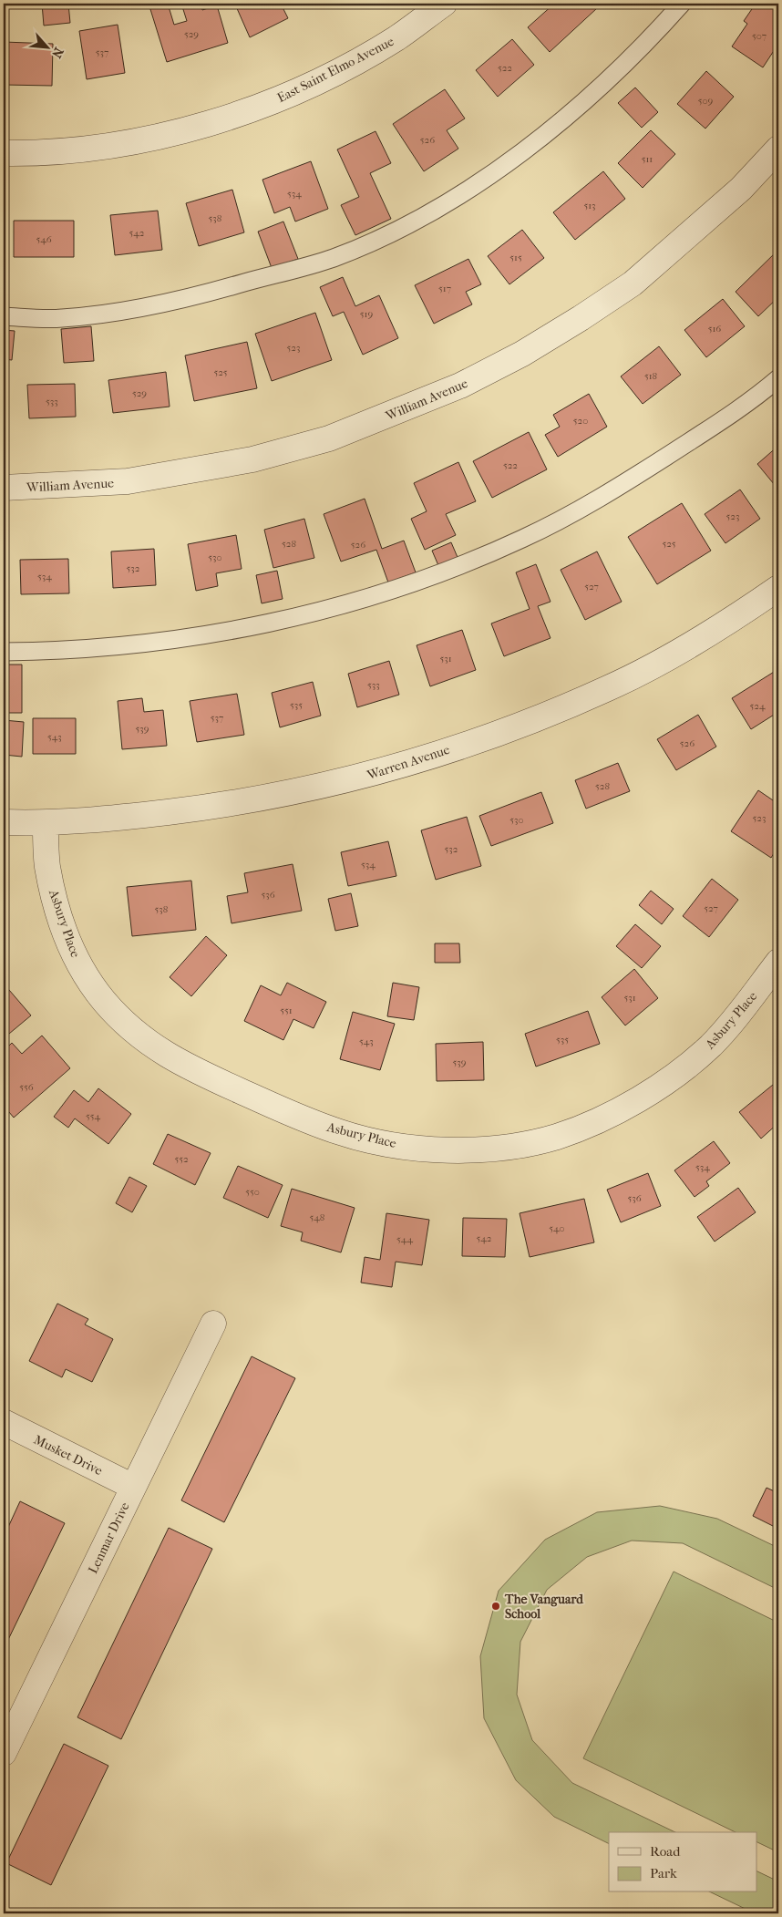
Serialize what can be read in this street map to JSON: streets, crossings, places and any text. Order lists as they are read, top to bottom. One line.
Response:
{"streets":{"street":["East Saint Elmo Avenue","William Avenue","Warren Avenue","Asbury Place","Musket Drive","Lenmar Drive"]},"crossings":[["Warren Avenue","Asbury Place"],["Musket Drive","Lenmar Drive"]],"places":["The Vanguard School"],"house_numbers":["529","507","537","522","509","526","511","534","513","538","542","546","515","517","519","516","523","525","518","529","533","520","522","523","528","525","526","530","532","534","527","531","533","535","524","537","539","543","526","528","523","530","532","534","536","527","538","531","551","535","543","539","556","554","552","534","550","536","548","540","542","544"],"legend":["Road","Park"],"north":"bottom right"}
